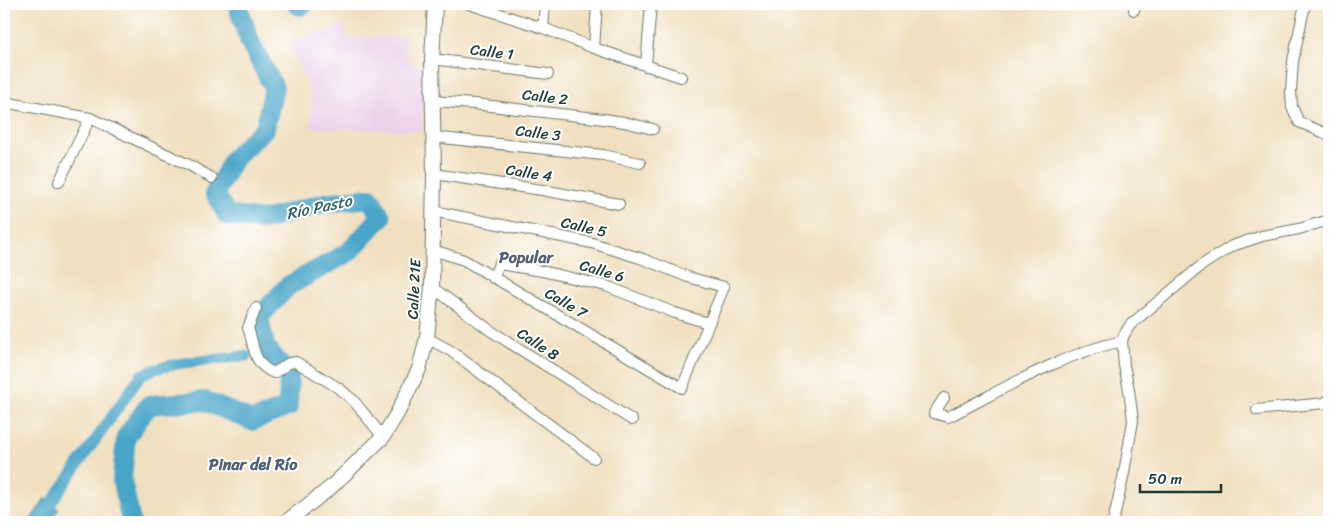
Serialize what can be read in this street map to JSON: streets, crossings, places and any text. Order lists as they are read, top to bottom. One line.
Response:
{"streets":{"main road":["Calle 21E"],"street":["Calle 1","Calle 2","Calle 3","Calle 4","Calle 5","Calle 6","Calle 7","Calle 8"]},"crossings":[["Calle 1","Calle 21E"],["Calle 2","Calle 21E"],["Calle 3","Calle 21E"],["Calle 4","Calle 21E"],["Calle 5","Calle 6"],["Calle 5","Calle 21E"],["Calle 5","Calle 7"],["Calle 6","Calle 7"],["Calle 21E","Calle 7"],["Calle 21E","Calle 8"]],"districts":["Popular","Pinar del Río"],"water":["Río Pasto"],"scale_bar":"50 m"}
